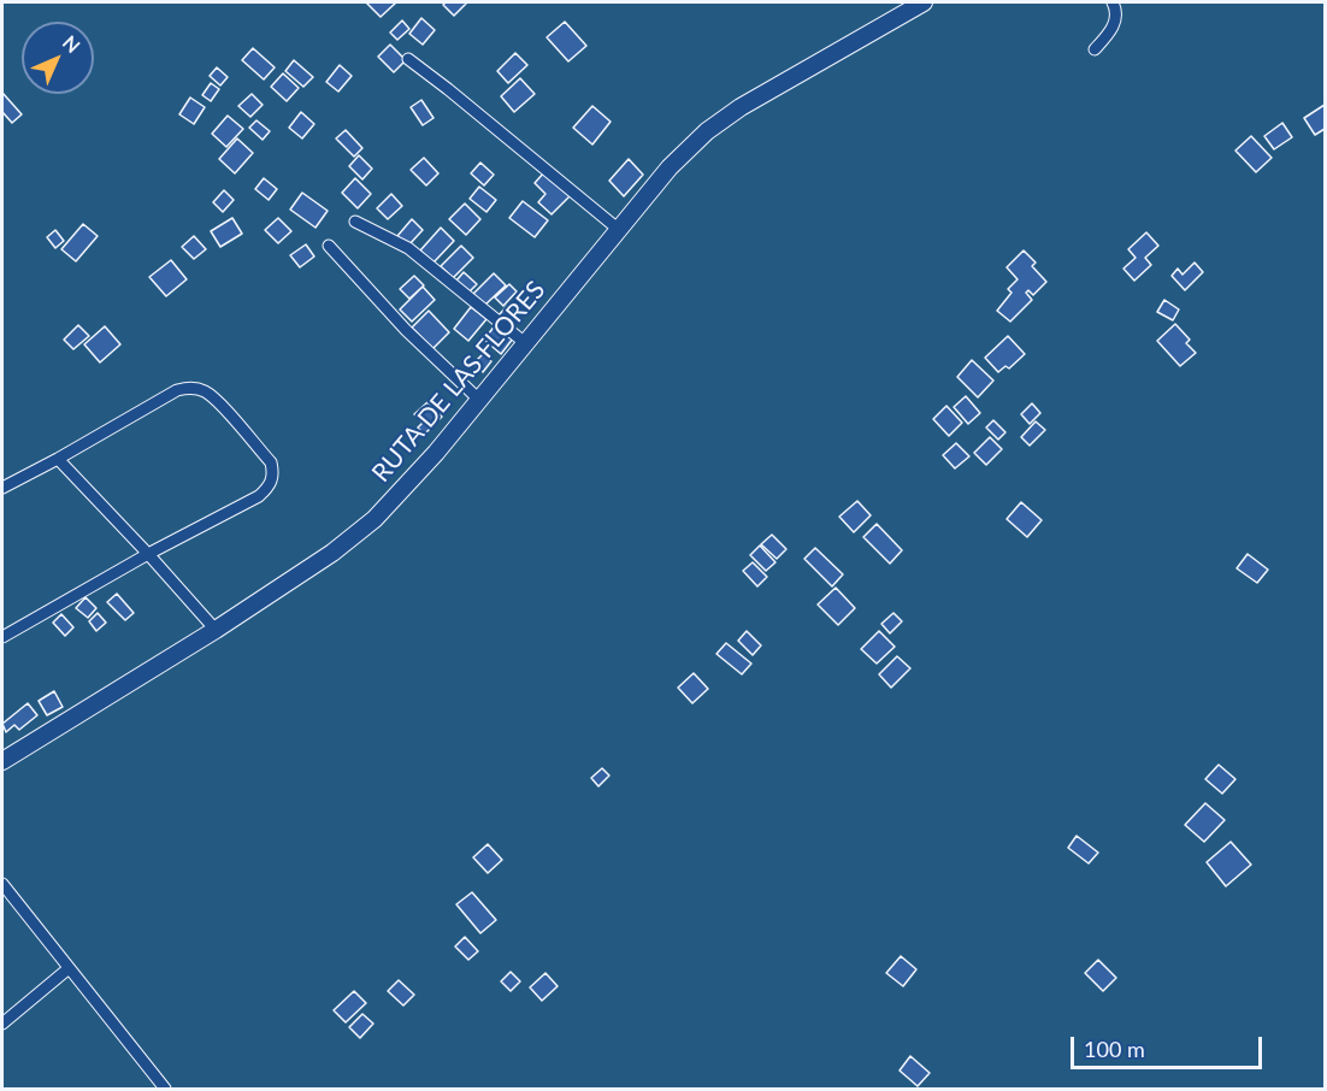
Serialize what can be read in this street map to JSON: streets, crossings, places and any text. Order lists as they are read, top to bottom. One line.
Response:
{"streets":{"main road":["RUTA DE LAS FLORES"]},"scale_bar":"100 m","north":"top right"}
